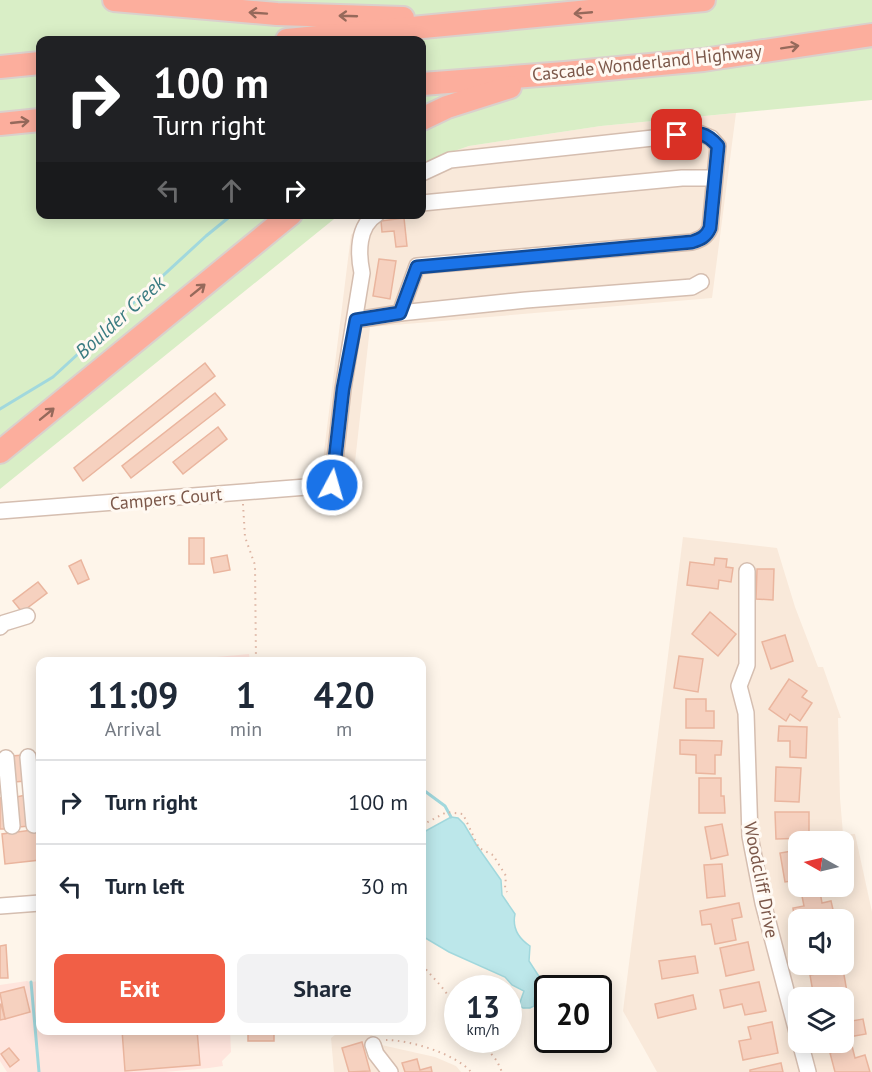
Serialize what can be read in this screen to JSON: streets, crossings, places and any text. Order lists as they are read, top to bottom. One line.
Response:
{"streets":{"highway":["Cascade Wonderland Highway"],"street":["Campers Court","Woodcliff Drive"]},"water":["Boulder Creek"],"north":"left","page":{"turn":["100 m","Turn right"],"eta":["11:09","Arrival","1","min","420","m"],"list":[{"name":"Turn right","value":"100 m"},{"name":"Turn left","value":"30 m"}],"buttons":["Exit","Share"],"speed":"13 km/h","limit":"20"}}
